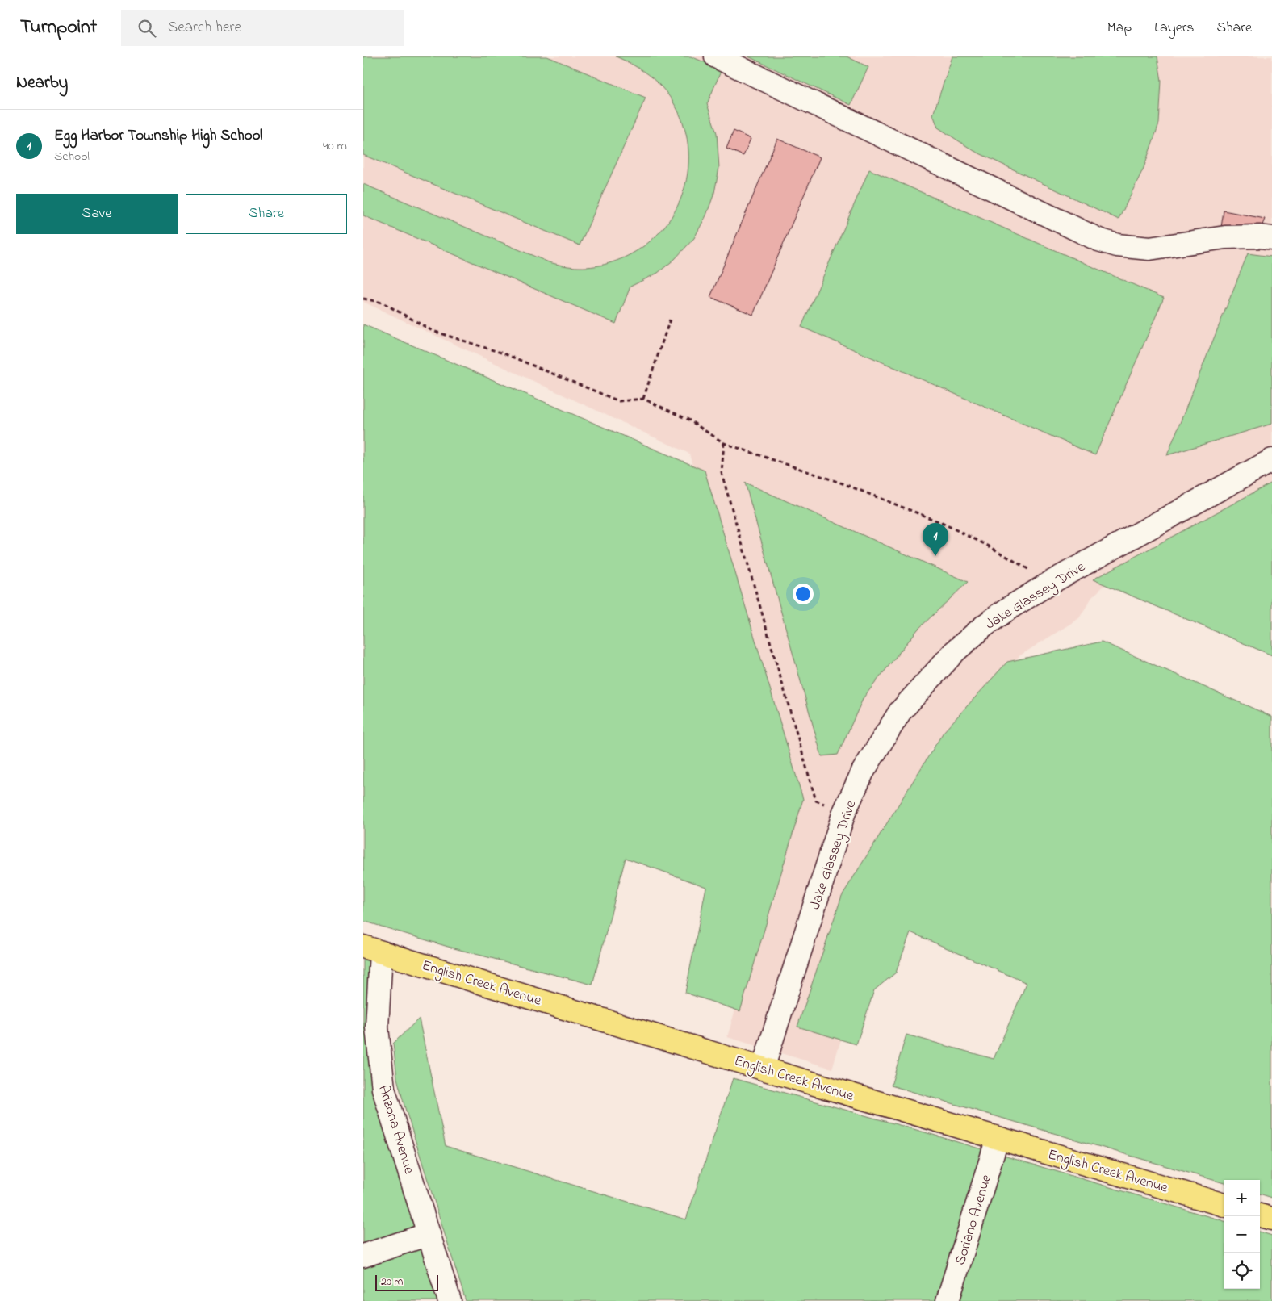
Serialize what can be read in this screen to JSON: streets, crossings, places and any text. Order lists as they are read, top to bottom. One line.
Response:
{"streets":{"main road":["English Creek Avenue"],"street":["Jake Glassey Drive","Arizona Avenue","Soriano Avenue"]},"crossings":[["Jake Glassey Drive","English Creek Avenue"],["English Creek Avenue","Arizona Avenue"],["English Creek Avenue","Soriano Avenue"]],"scale_bar":"20 m","page":{"header":"Turnpoint","search":"Search here","nav":["Map","Layers","Share"],"heading":"Nearby","list":[{"mark":"1","name":"Egg Harbor Township High School","note":"School","value":"40 m"}],"buttons":["Save","Share"],"pins":"1","map_buttons":["+","−"],"scale":"20 m"}}
